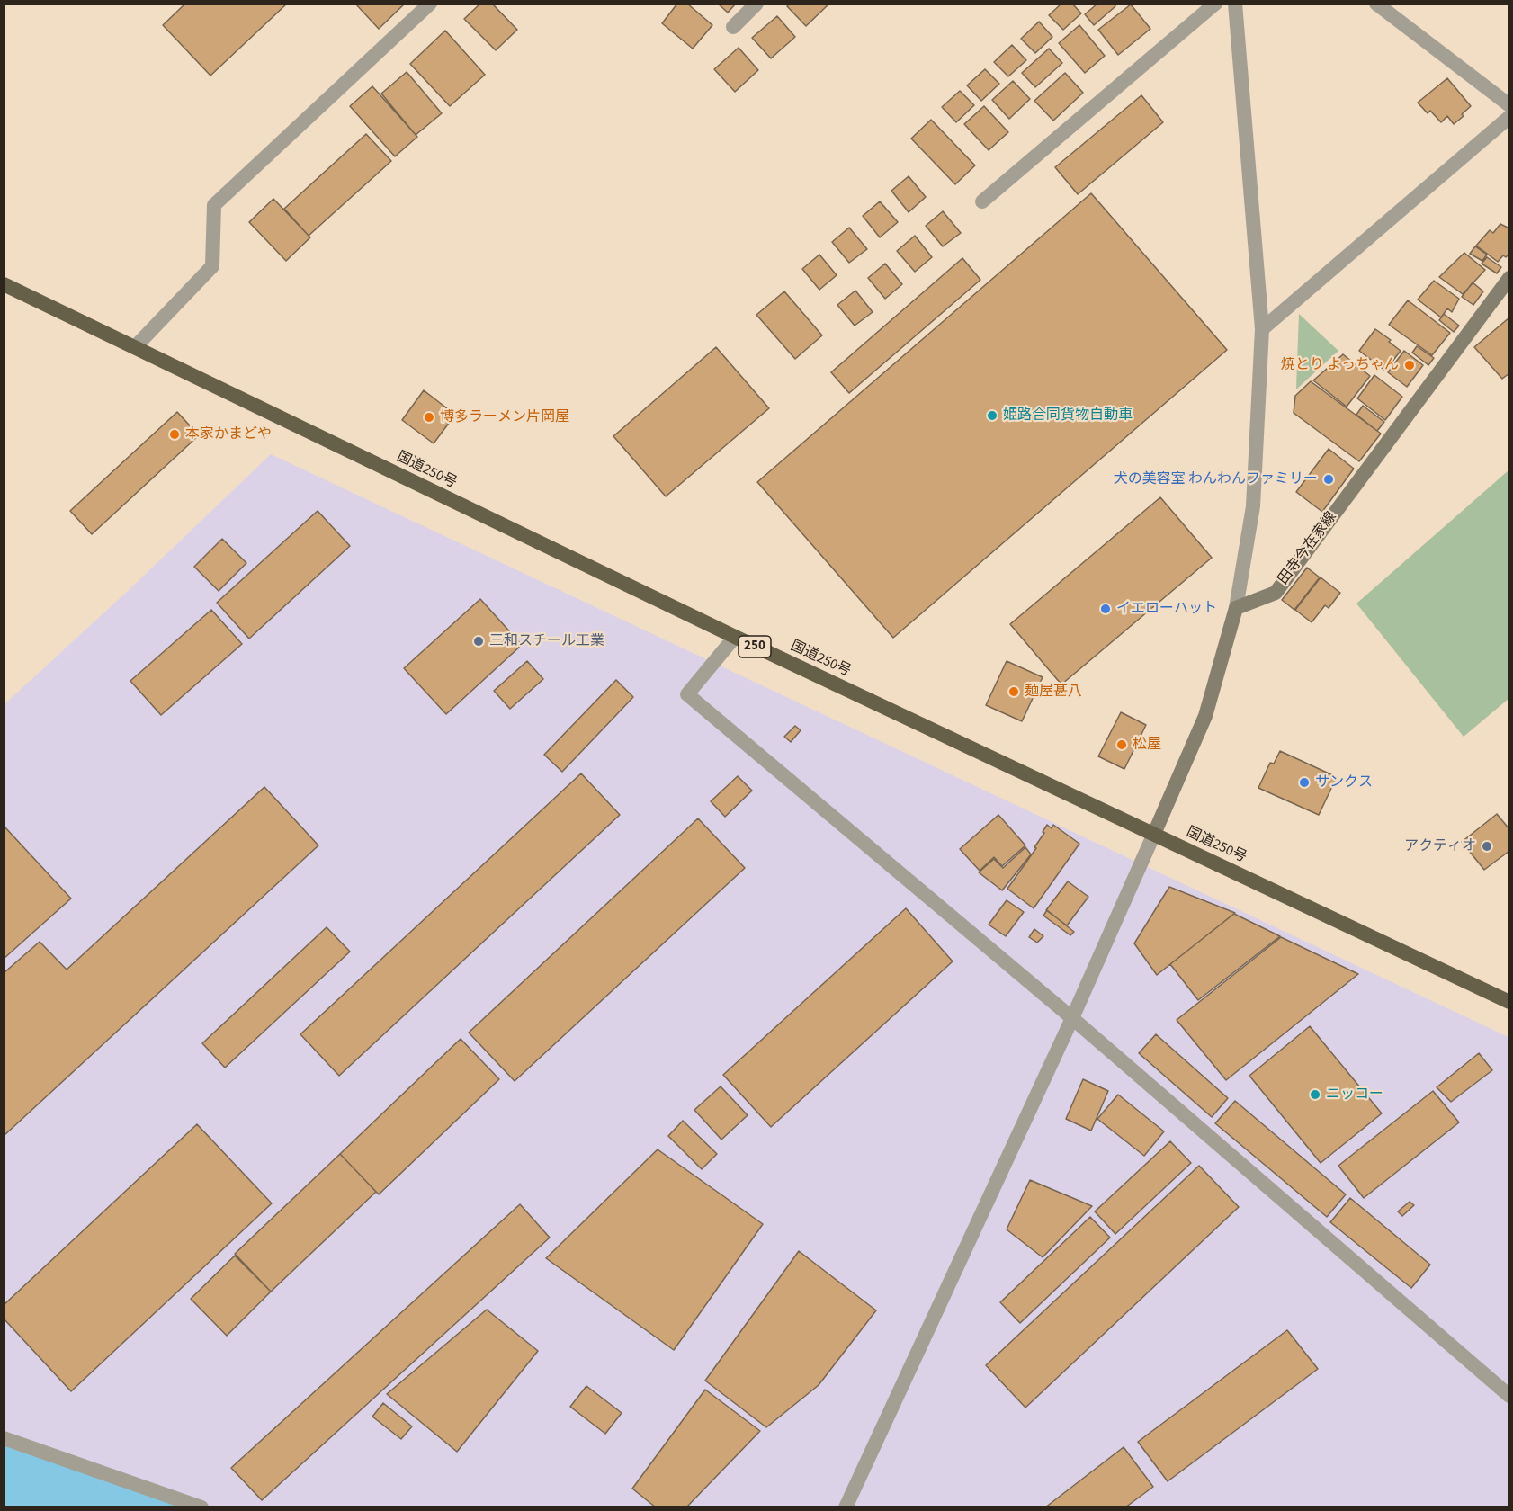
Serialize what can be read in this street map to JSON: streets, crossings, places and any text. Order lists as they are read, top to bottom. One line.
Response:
{"streets":{"highway":["国道250号","250"],"main road":["田寺今在家線"]},"places":["焼とり よっちゃん","姫路合同貨物自動車","博多ラーメン片岡屋","本家かまどや","犬の美容室 わんわんファミリー","イエローハット","三和スチール工業","麺屋甚八","松屋","サンクス","アクティオ","ニッコー"]}
